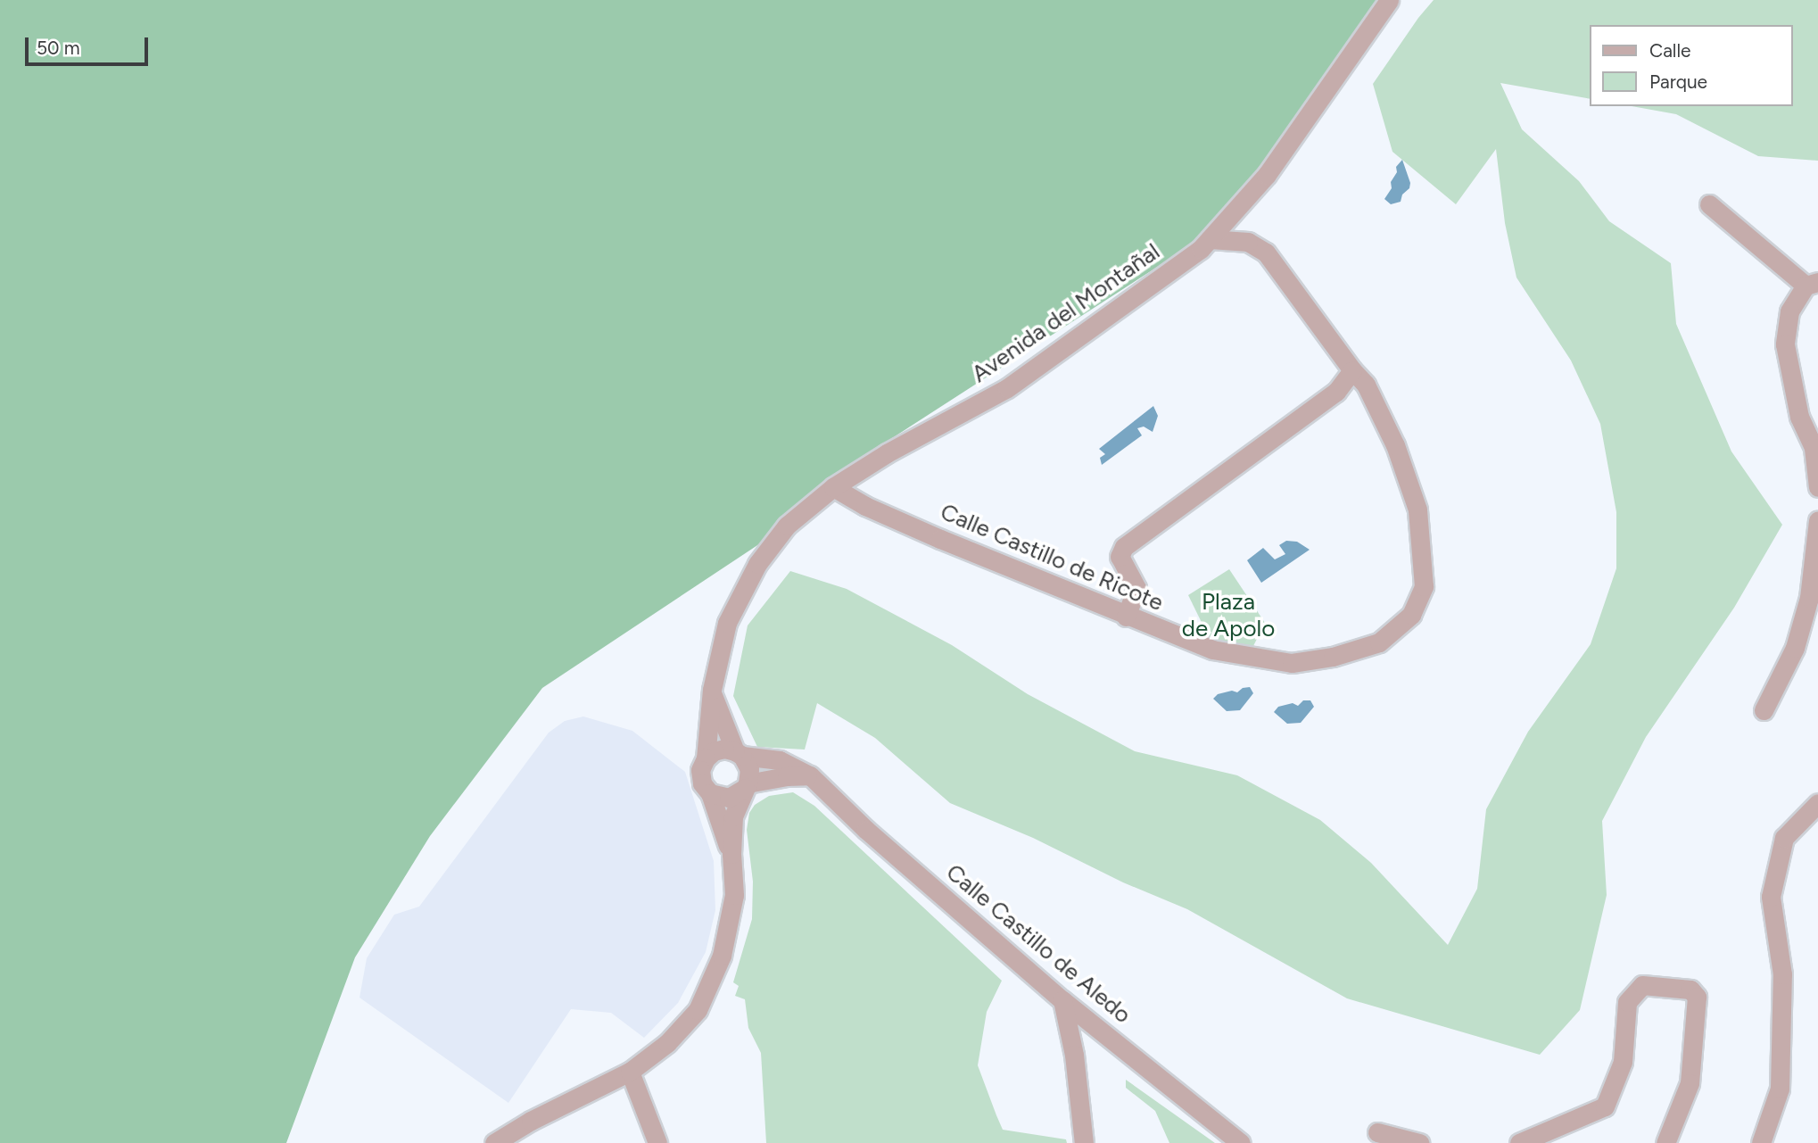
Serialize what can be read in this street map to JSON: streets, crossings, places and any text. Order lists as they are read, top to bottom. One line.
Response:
{"streets":{"street":["Avenida del Montañal","Calle Castillo de Ricote","Calle Castillo de Aledo"]},"crossings":[["Avenida del Montañal","Calle Castillo de Ricote"],["Avenida del Montañal","Calle Castillo de Aledo"]],"parks":["Plaza de Apolo"],"legend":["Calle","Parque"],"scale_bar":"50 m"}
